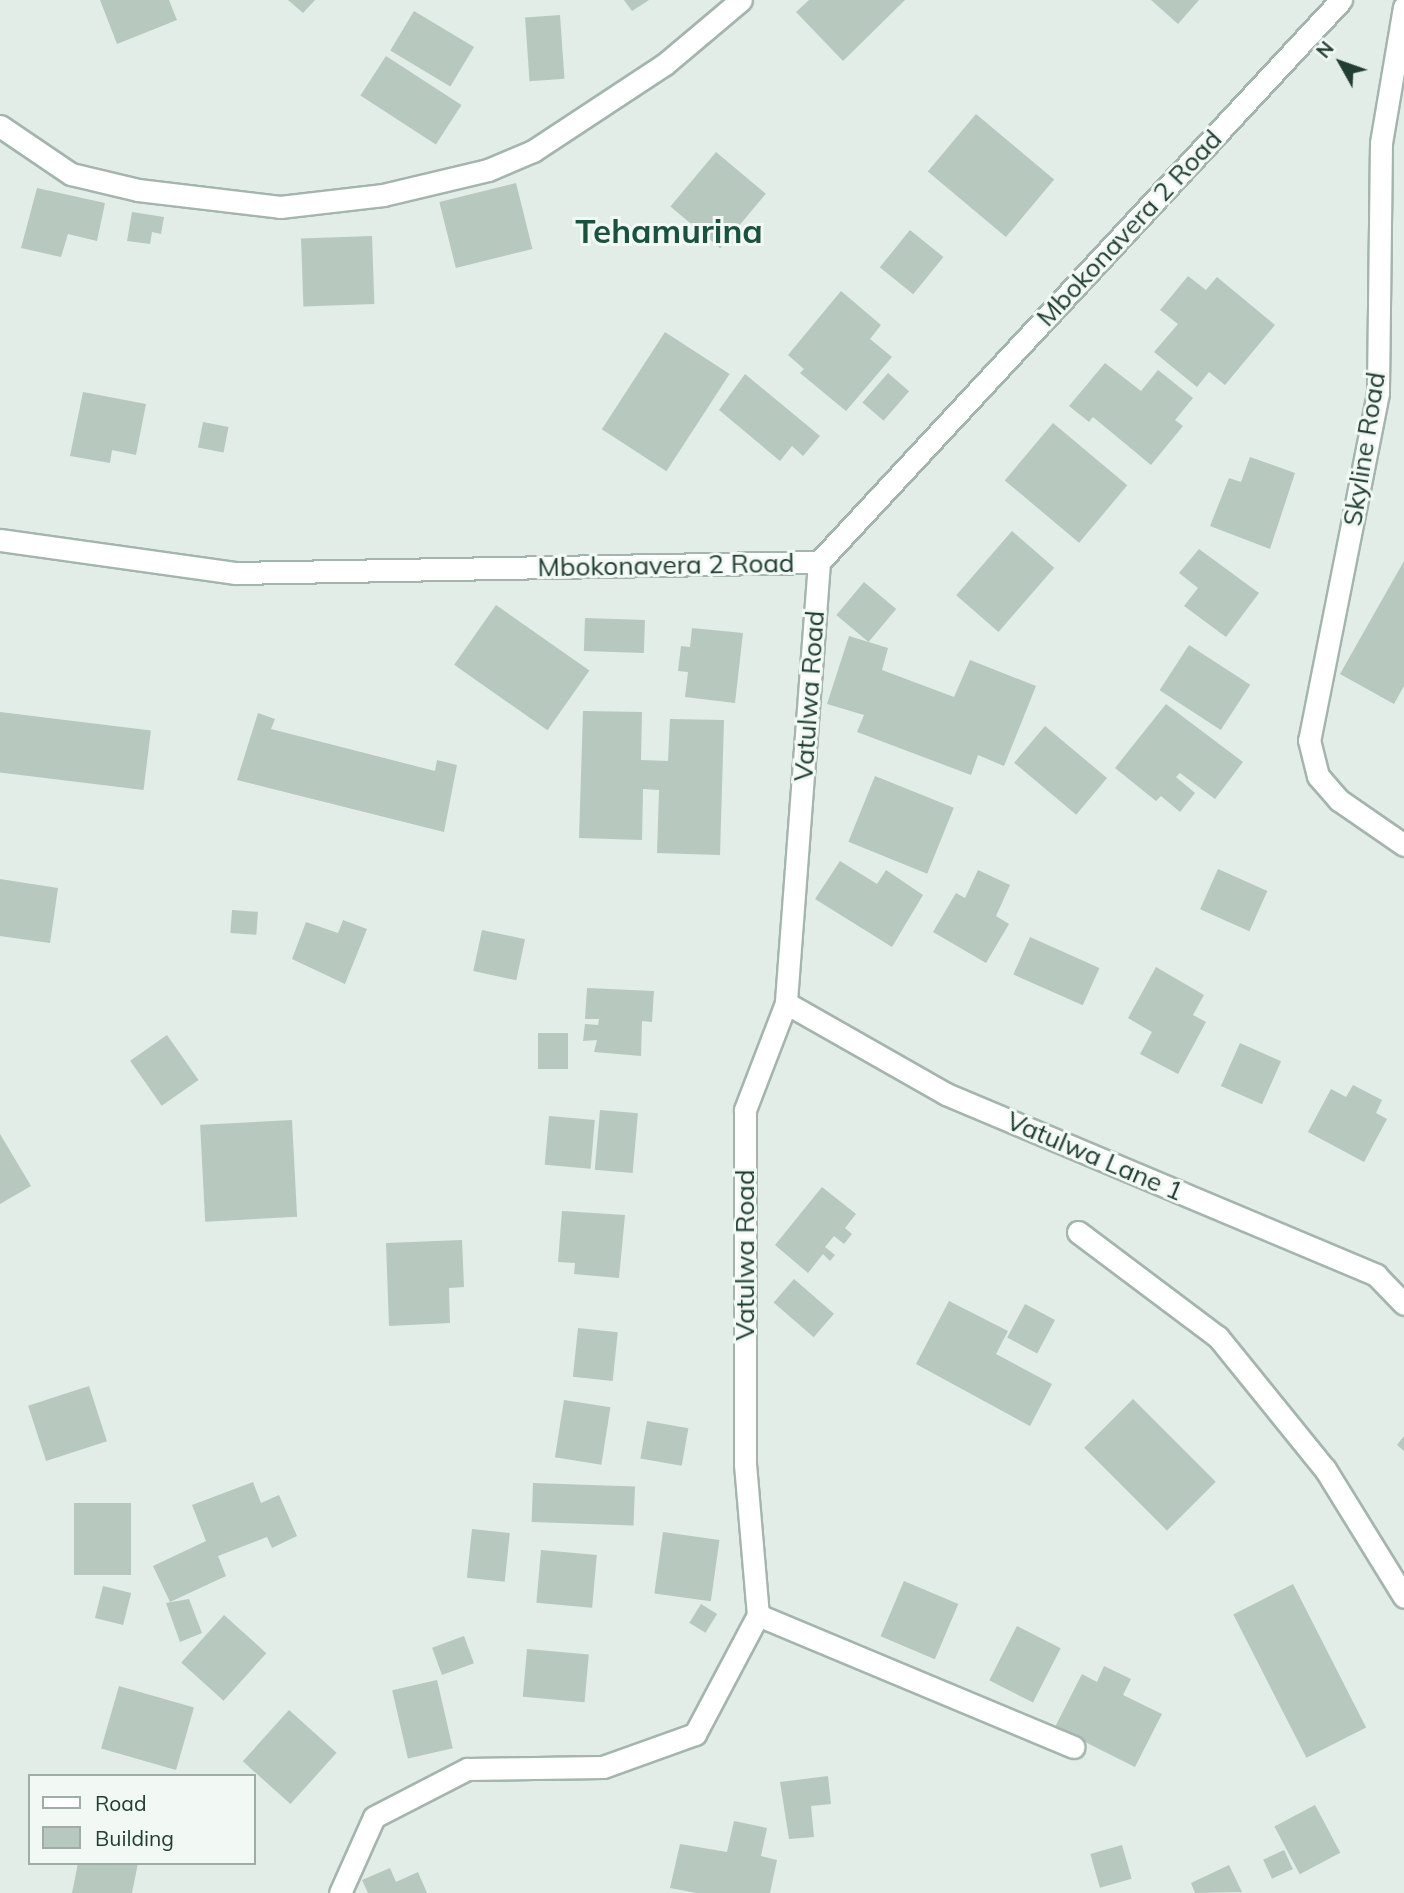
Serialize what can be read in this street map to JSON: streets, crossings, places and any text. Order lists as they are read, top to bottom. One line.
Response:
{"streets":{"street":["Mbokonavera 2 Road","Skyline Road","Vatulwa Road","Vatulwa Lane 1"]},"crossings":[["Mbokonavera 2 Road","Vatulwa Road"],["Vatulwa Road","Vatulwa Lane 1"]],"districts":["Tehamurina"],"legend":["Road","Building"],"north":"top left"}
